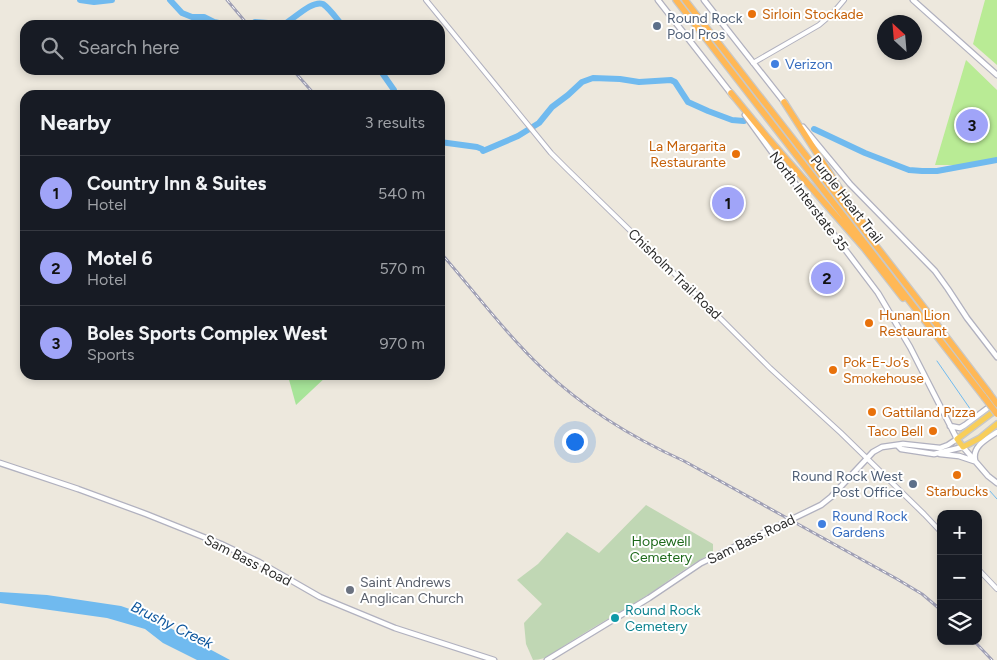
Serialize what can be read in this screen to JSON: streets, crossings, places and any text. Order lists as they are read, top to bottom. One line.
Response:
{"streets":{"highway":["Purple Heart Trail","North Interstate 35"],"main road":["Sam Bass Road"],"street":["Chisholm Trail Road"]},"crossings":[["North Interstate 35","Sam Bass Road"],["Chisholm Trail Road","Sam Bass Road"]],"water":["Brushy Creek"],"parks":["Hopewell Cemetery"],"places":["Sirloin Stockade","Round Rock Pool Pros","Verizon","La Margarita Restaurante","Hunan Lion Restaurant","Pok-E-Jo’s Smokehouse","Gattiland Pizza","Taco Bell","Starbucks","Round Rock West Post Office","Round Rock Gardens","Saint Andrews Anglican Church","Round Rock Cemetery"],"north":"top left","page":{"search":"Search here","heading":["Nearby","3 results"],"pins":["3","1","2"],"list":[{"mark":"1","name":"Country Inn & Suites","note":"Hotel","value":"540 m"},{"mark":"2","name":"Motel 6","note":"Hotel","value":"570 m"},{"mark":"3","name":"Boles Sports Complex West","note":"Sports","value":"970 m"}],"map_buttons":["+","−"]}}
